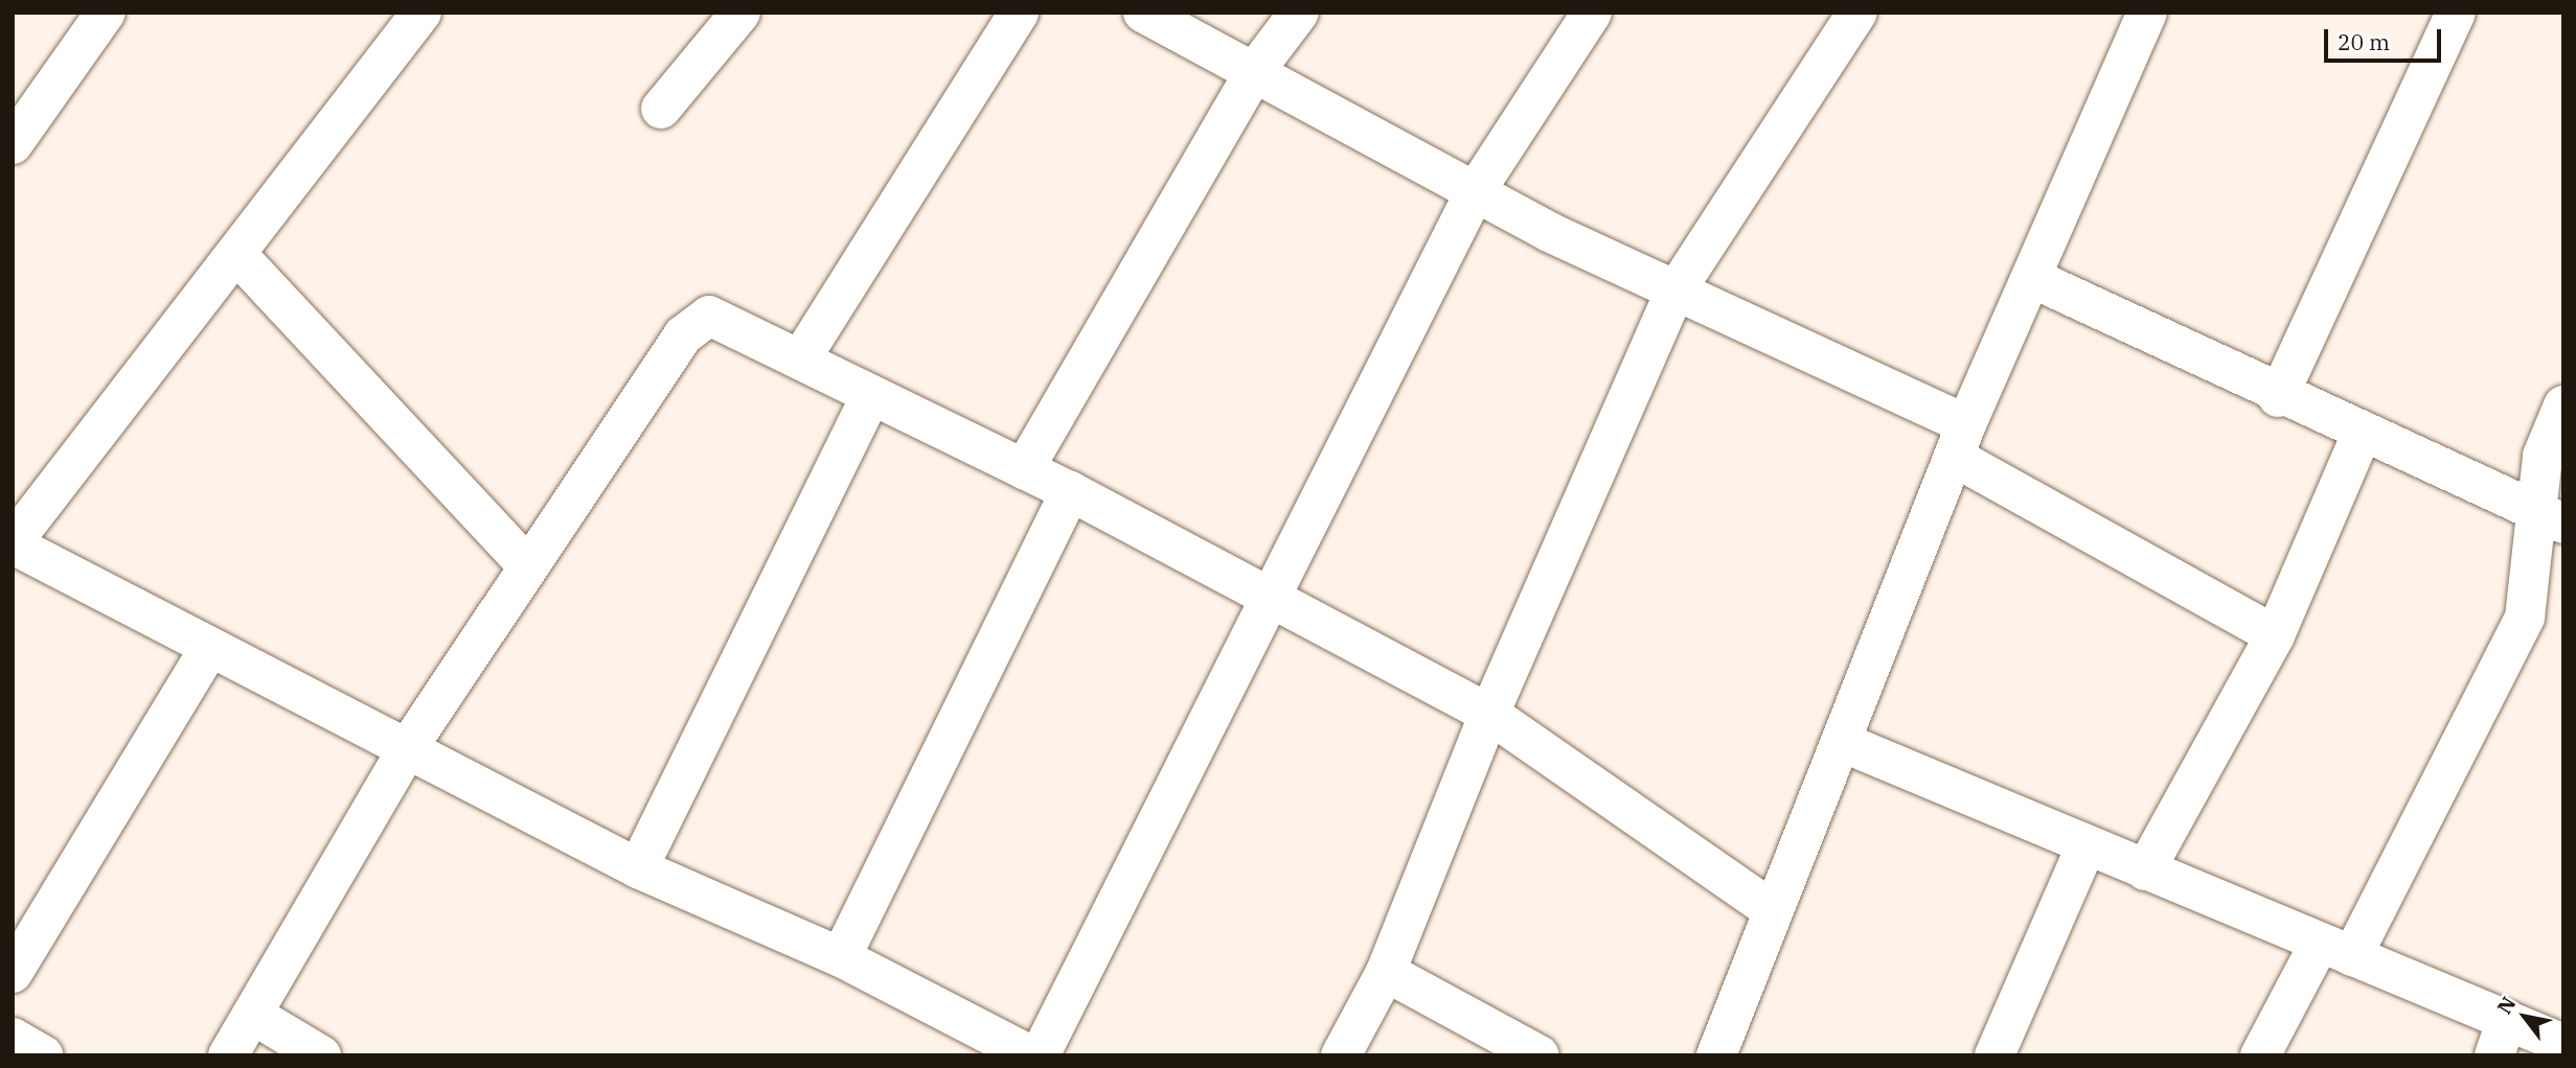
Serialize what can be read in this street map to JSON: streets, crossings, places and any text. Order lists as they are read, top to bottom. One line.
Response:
{"scale_bar":"20 m","north":"top left"}
